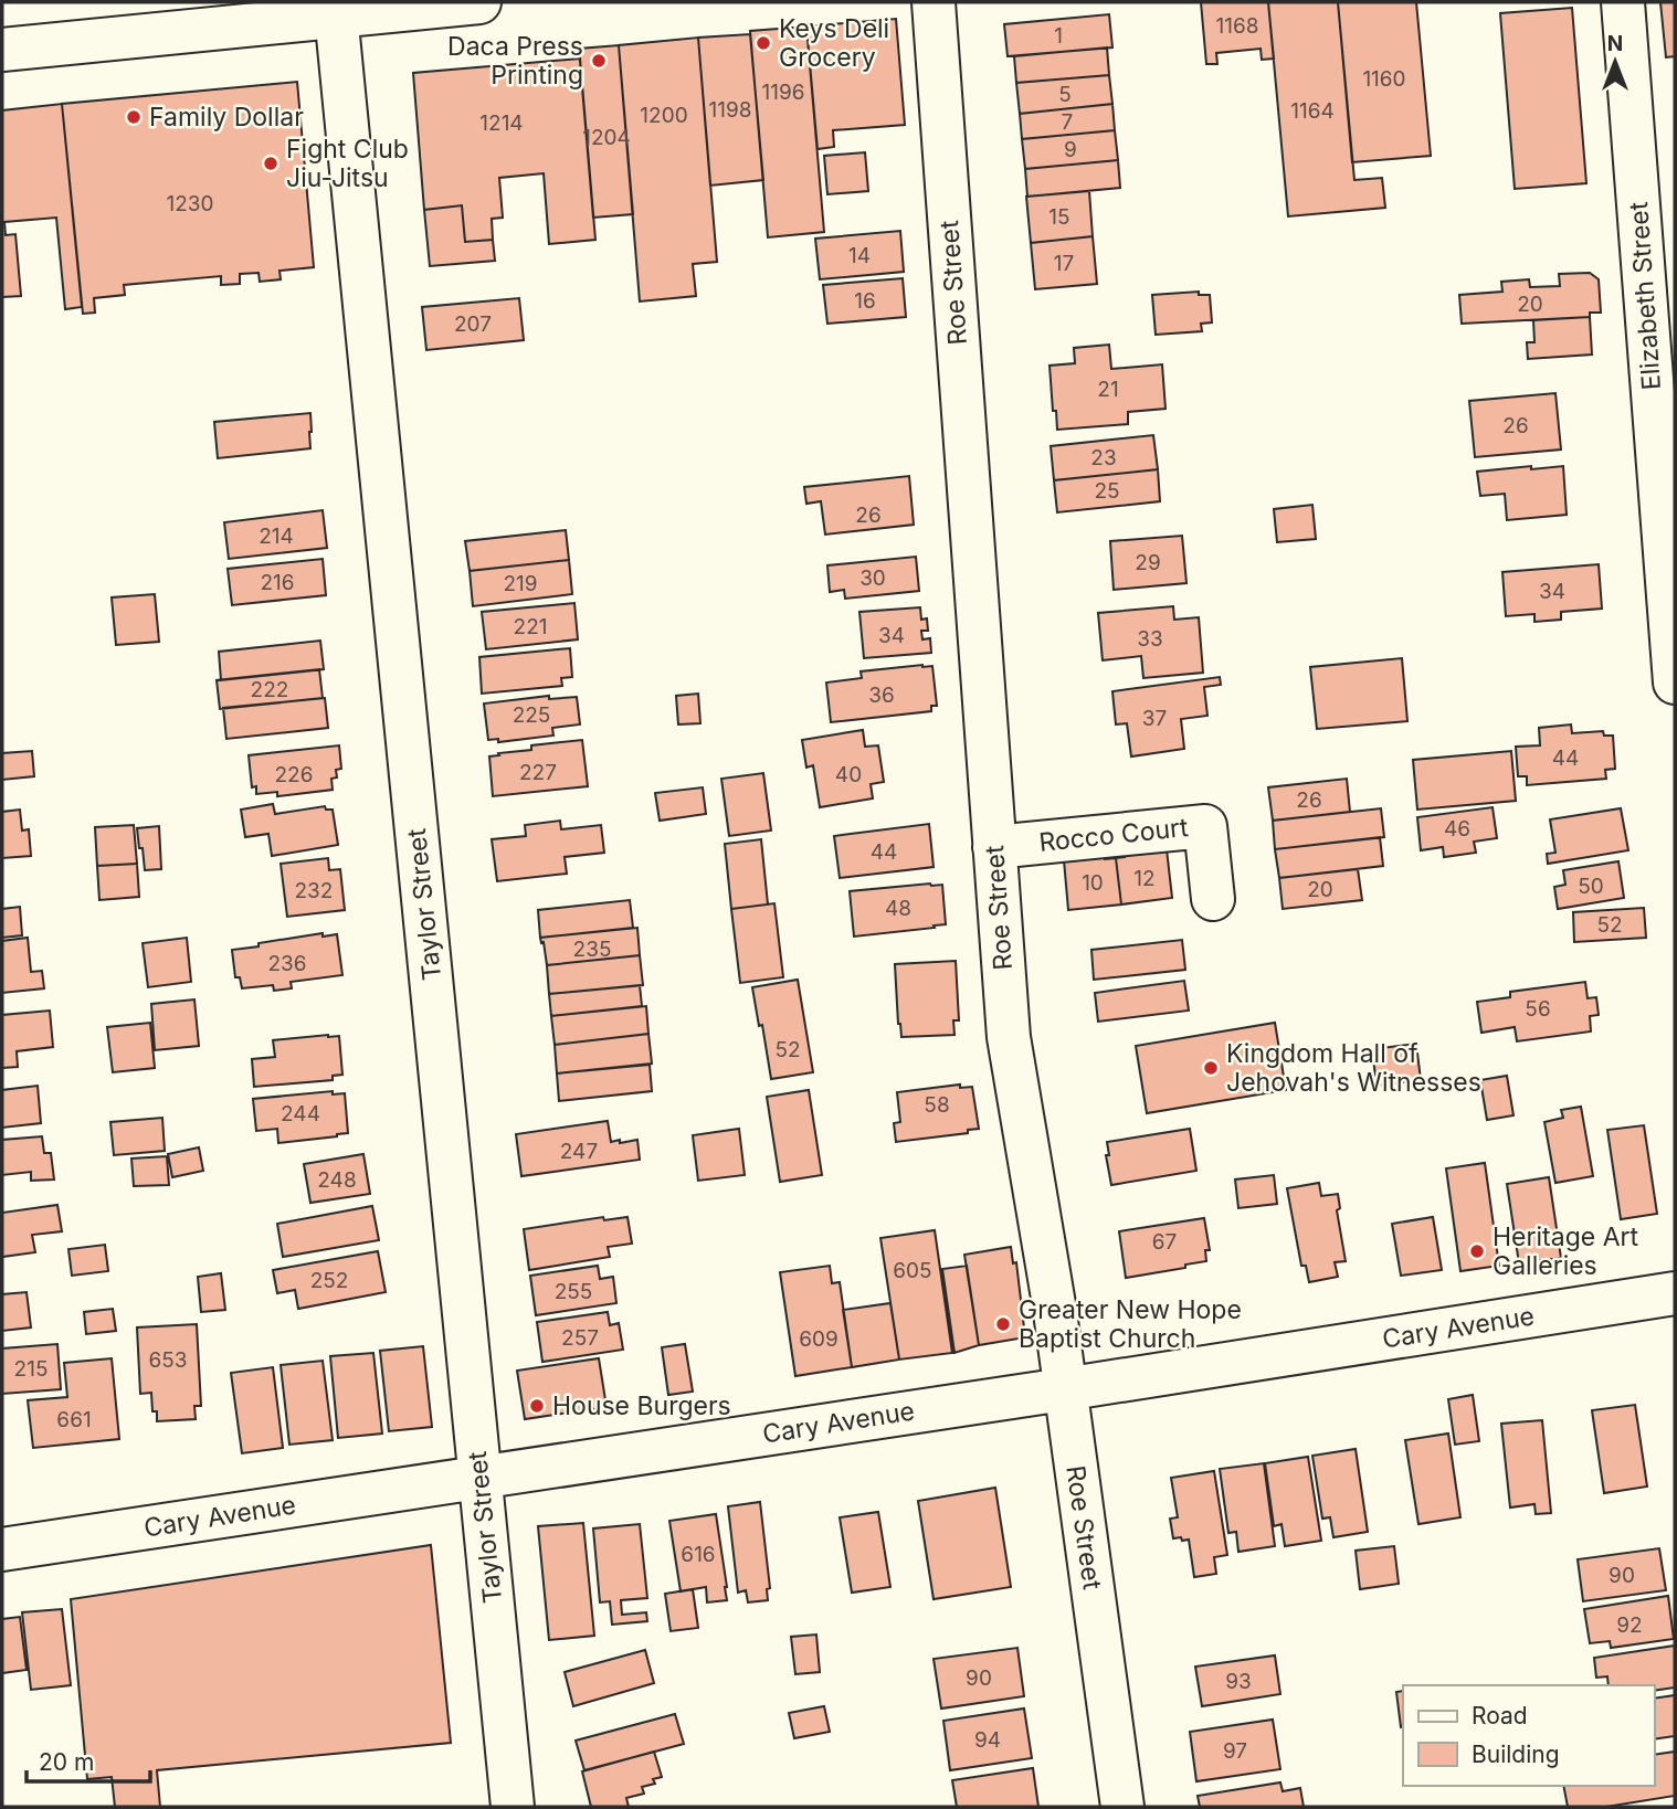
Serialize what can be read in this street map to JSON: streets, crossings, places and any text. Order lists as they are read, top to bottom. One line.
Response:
{"streets":{"street":["Roe Street","Elizabeth Street","Rocco Court","Taylor Street","Cary Avenue"]},"crossings":[["Roe Street","Rocco Court"],["Roe Street","Cary Avenue"],["Taylor Street","Cary Avenue"]],"places":["Keys Deli Grocery","Daca Press Printing","Family Dollar","Fight Club Jiu-Jitsu","Kingdom Hall of Jehovah's Witnesses","Heritage Art Galleries","Greater New Hope Baptist Church","House Burgers"],"house_numbers":["1168","1","1160","1196","5","1198","1164","1200","7","1214","1204","9","1230","15","14","17","16","20","207","21","26","23","25","26","214","29","30","216","219","34","221","34","33","222","36","225","37","44","227","226","40","26","46","44","12","10","50","20","232","48","52","235","236","56","52","58","244","247","248","67","605","252","255","257","609","653","215","661","616","90","92","90","93","94","97"],"legend":["Road","Building"],"scale_bar":"20 m","north":"top"}
